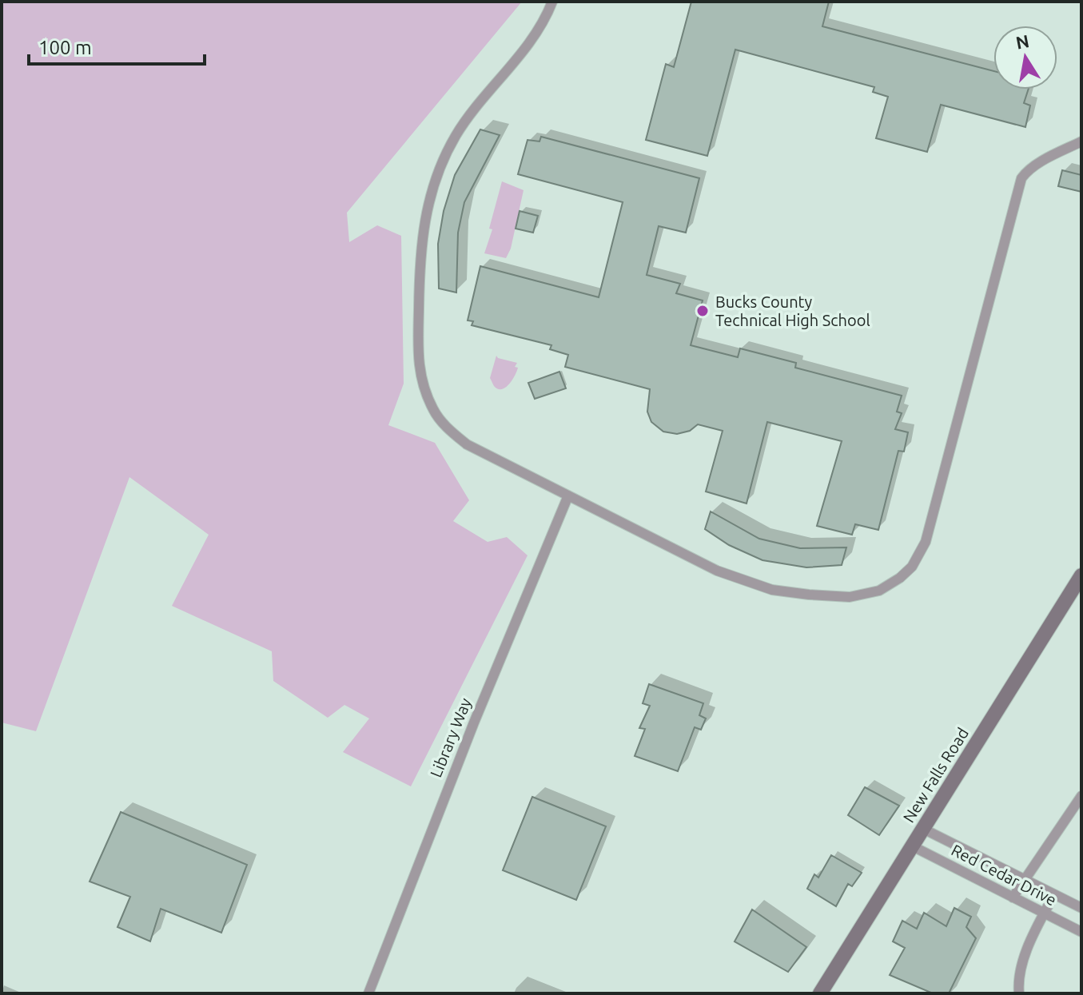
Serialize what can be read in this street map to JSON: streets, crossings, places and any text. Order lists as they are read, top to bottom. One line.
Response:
{"streets":{"main road":["New Falls Road"],"street":["Library Way","Red Cedar Drive"]},"crossings":[["New Falls Road","Red Cedar Drive"]],"places":["Bucks County Technical High School"],"scale_bar":"100 m","north":"top"}
